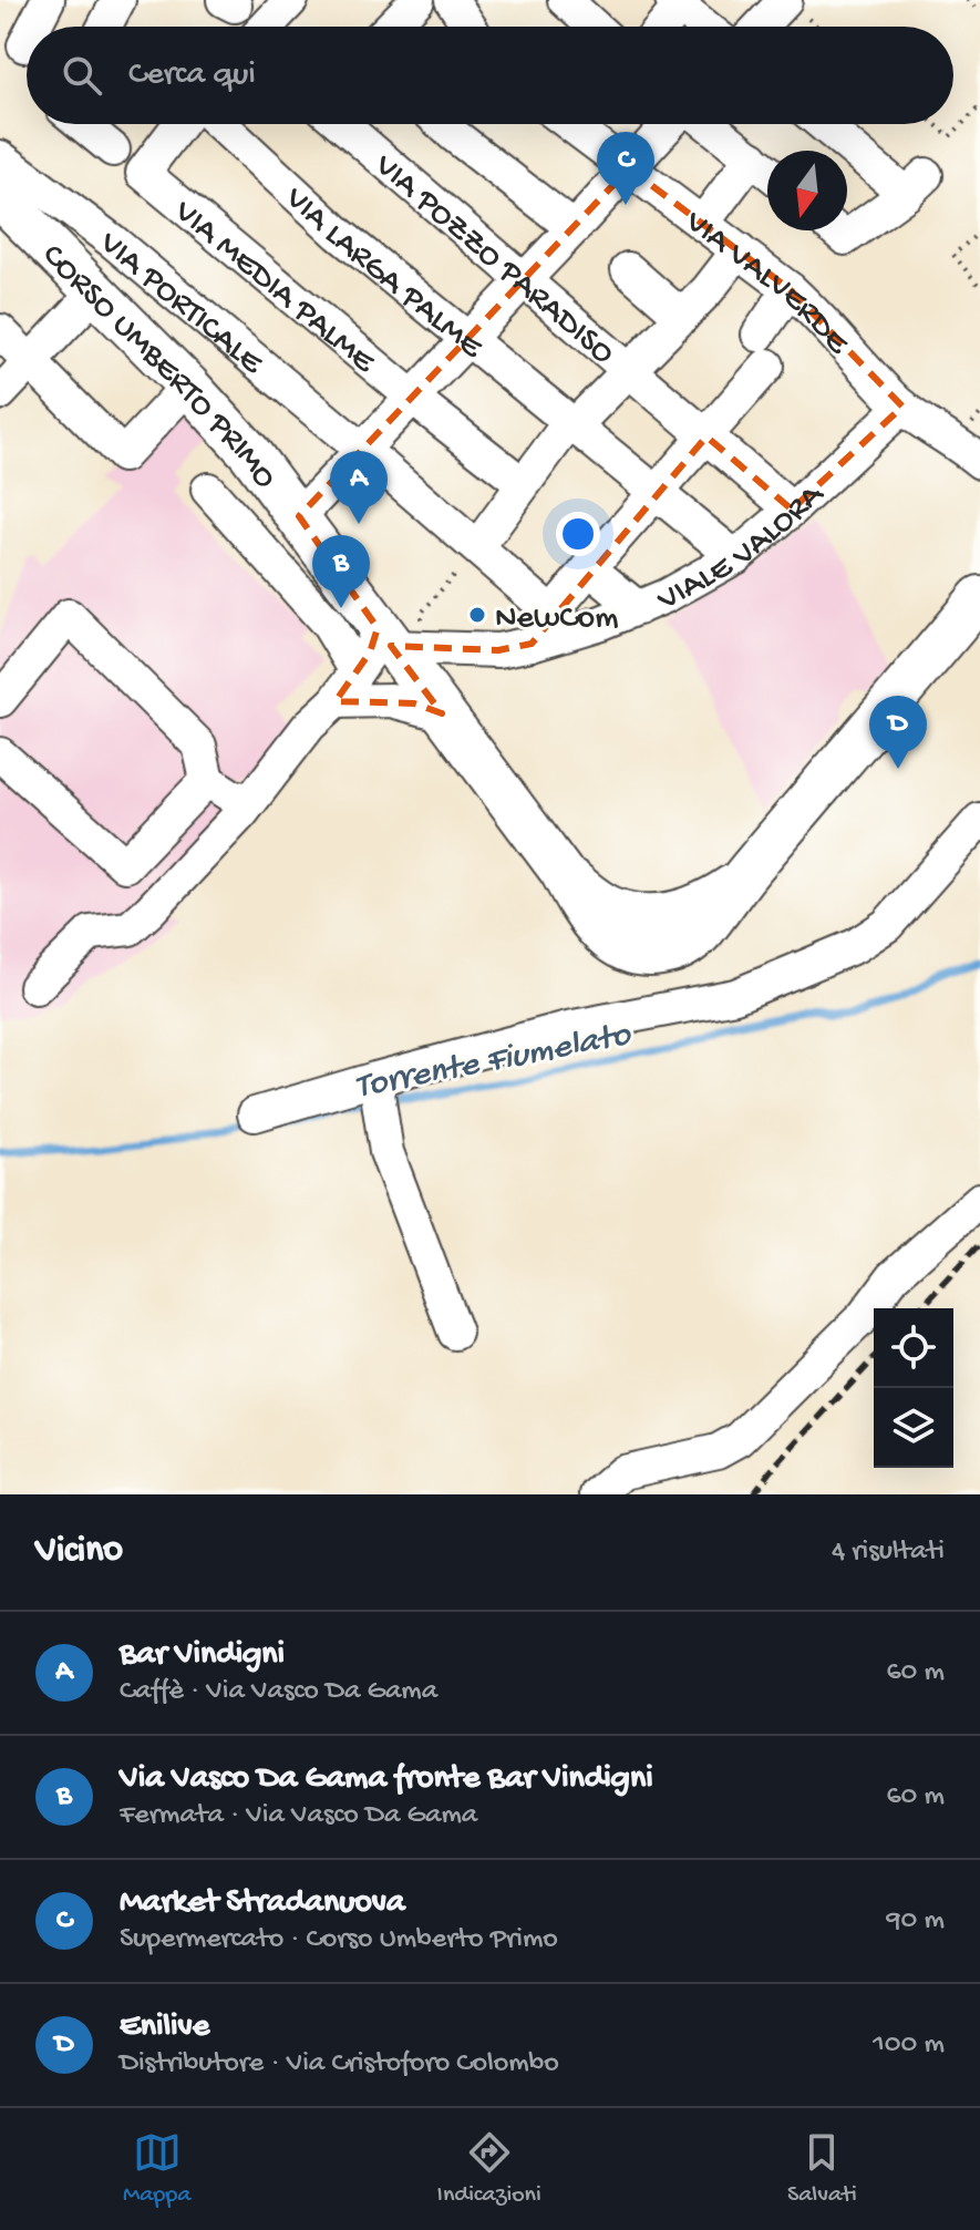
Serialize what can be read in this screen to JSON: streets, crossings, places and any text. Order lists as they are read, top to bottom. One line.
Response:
{"streets":{"main road":["CORSO UMBERTO PRIMO"],"street":["VIA POZZO PARADISO","VIA LARGA PALME","VIA VALVERDE","VIA MEDIA PALME","VIA PORTICALE","VIALE VALORA"]},"crossings":[["VIA POZZO PARADISO","CORSO UMBERTO PRIMO"],["VIA POZZO PARADISO","VIALE VALORA"],["VIA LARGA PALME","CORSO UMBERTO PRIMO"],["VIA LARGA PALME","VIALE VALORA"],["VIA VALVERDE","CORSO UMBERTO PRIMO"],["VIA VALVERDE","VIALE VALORA"],["VIA MEDIA PALME","CORSO UMBERTO PRIMO"],["VIA PORTICALE","CORSO UMBERTO PRIMO"],["VIA PORTICALE","VIALE VALORA"]],"water":["Torrente Fiumelato"],"places":["NewCom"],"north":"bottom","page":{"search":"Cerca qui","pins":["C","A","B","D"],"heading":["Vicino","4 risultati"],"list":[{"mark":"A","name":"Bar Vindigni","note":"Caffè · Via Vasco Da Gama","value":"60 m"},{"mark":"B","name":"Via Vasco Da Gama fronte Bar Vindigni","note":"Fermata · Via Vasco Da Gama","value":"60 m"},{"mark":"C","name":"Market Stradanuova","note":"Supermercato · Corso Umberto Primo","value":"90 m"},{"mark":"D","name":"Enilive","note":"Distributore · Via Cristoforo Colombo","value":"100 m"}],"nav":["Mappa","Indicazioni","Salvati"]}}
